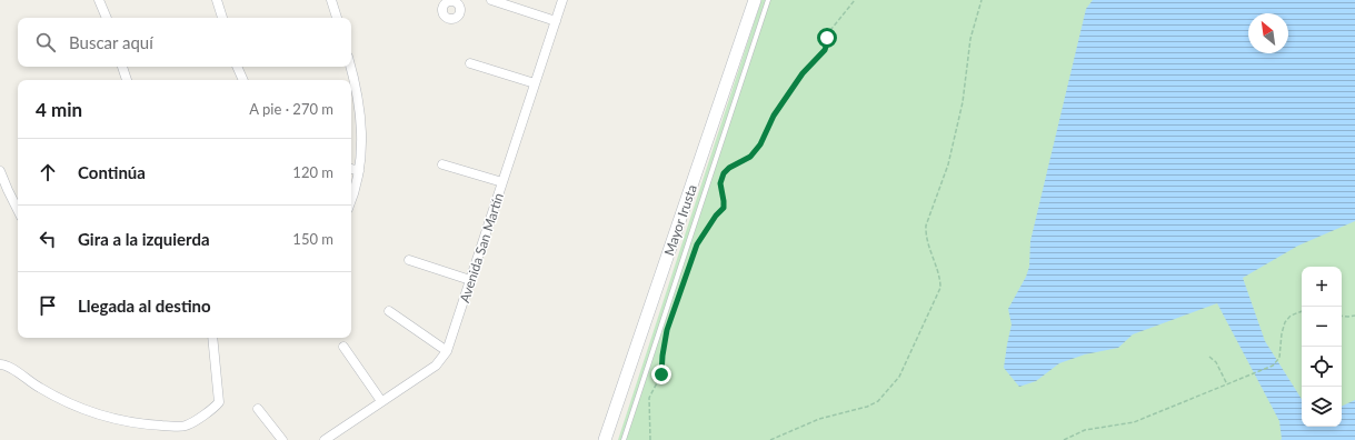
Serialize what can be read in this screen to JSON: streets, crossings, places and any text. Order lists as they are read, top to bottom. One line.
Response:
{"streets":{"main road":["Mayor Irusta"],"street":["Avenida San Martín"]},"north":"top left","page":{"search":"Buscar aquí","heading":["4 min","A pie · 270 m"],"list":[["Continúa","120 m"],["Gira a la izquierda","150 m"],"Llegada al destino"],"map_buttons":["+","−"]}}
